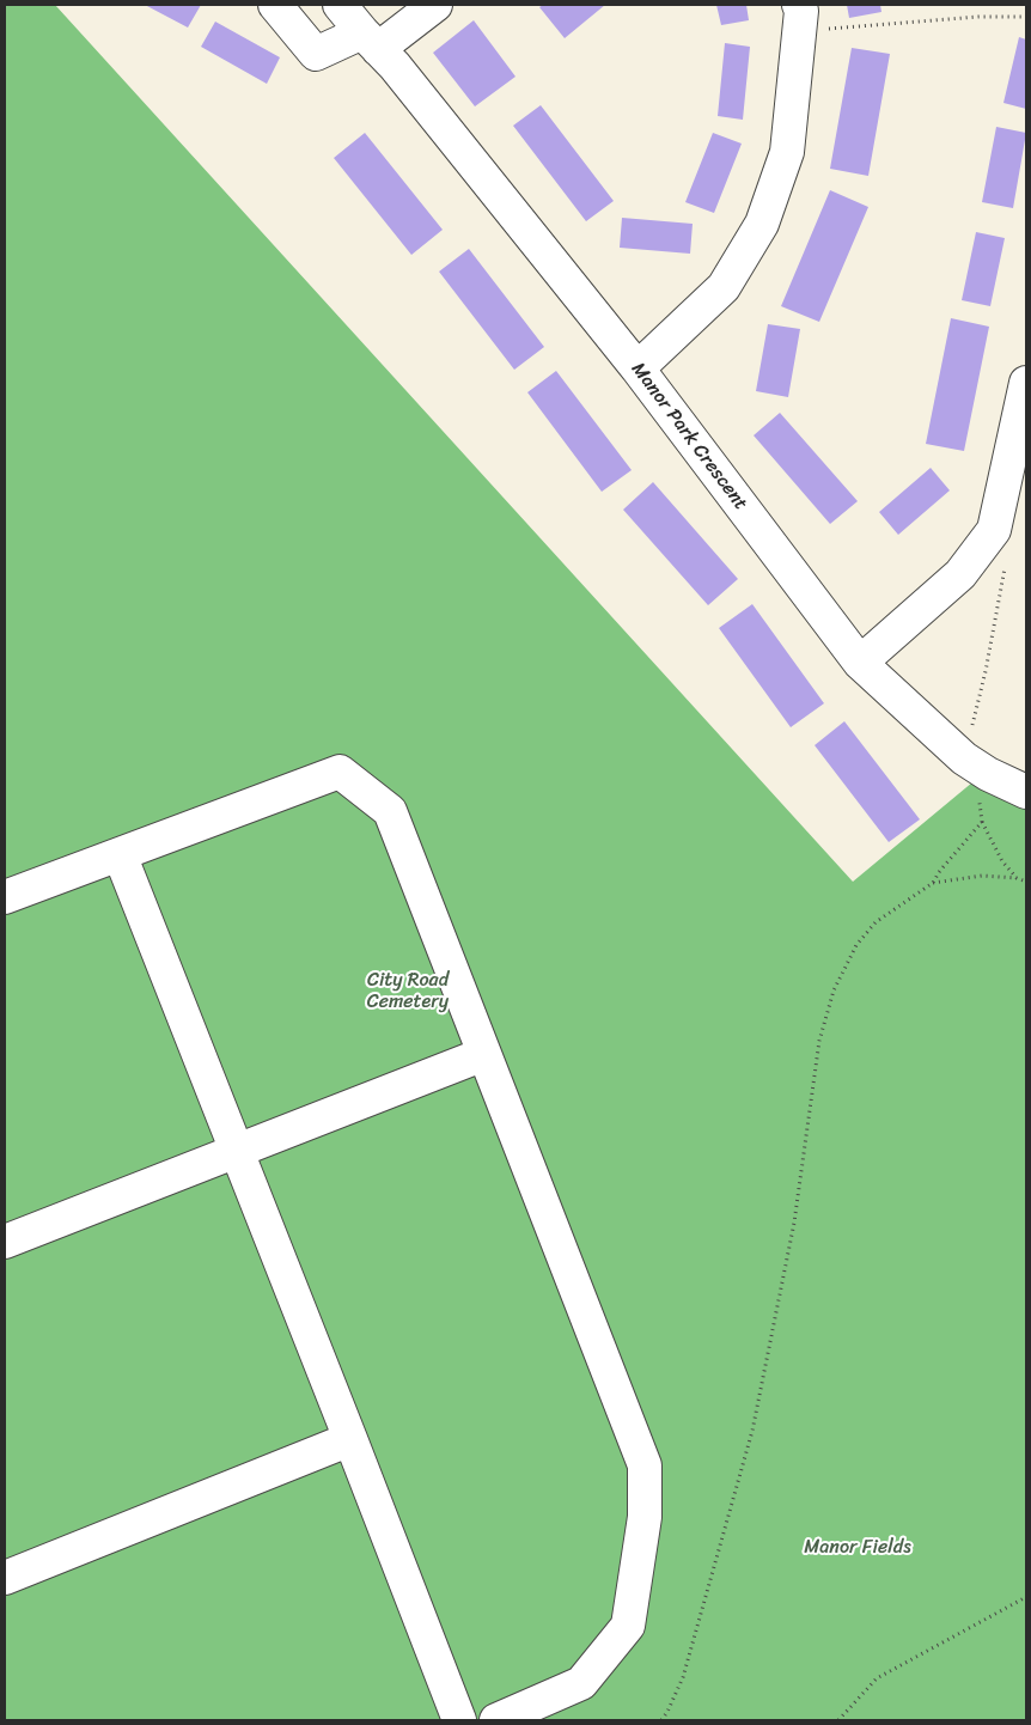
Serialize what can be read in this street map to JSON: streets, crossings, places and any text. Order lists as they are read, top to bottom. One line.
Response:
{"streets":{"street":["Manor Park Crescent"]},"parks":["City Road Cemetery","Manor Fields"]}
